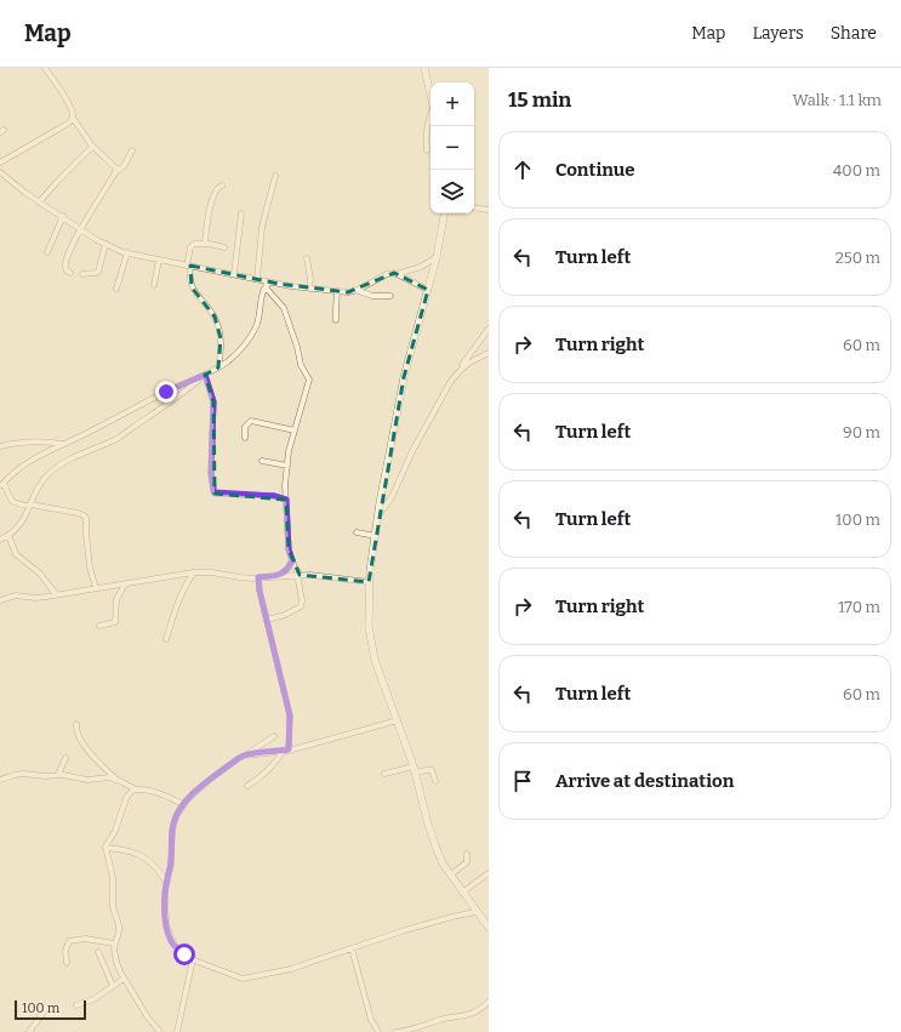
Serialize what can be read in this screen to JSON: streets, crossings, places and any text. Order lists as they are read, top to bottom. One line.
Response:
{"scale_bar":"100 m","page":{"header":"Map","nav":["Map","Layers","Share"],"heading":["15 min","Walk · 1.1 km"],"map_buttons":["+","−"],"list":[["Continue","400 m"],["Turn left","250 m"],["Turn right","60 m"],["Turn left","90 m"],["Turn left","100 m"],["Turn right","170 m"],["Turn left","60 m"],"Arrive at destination"],"scale":"100 m"}}
